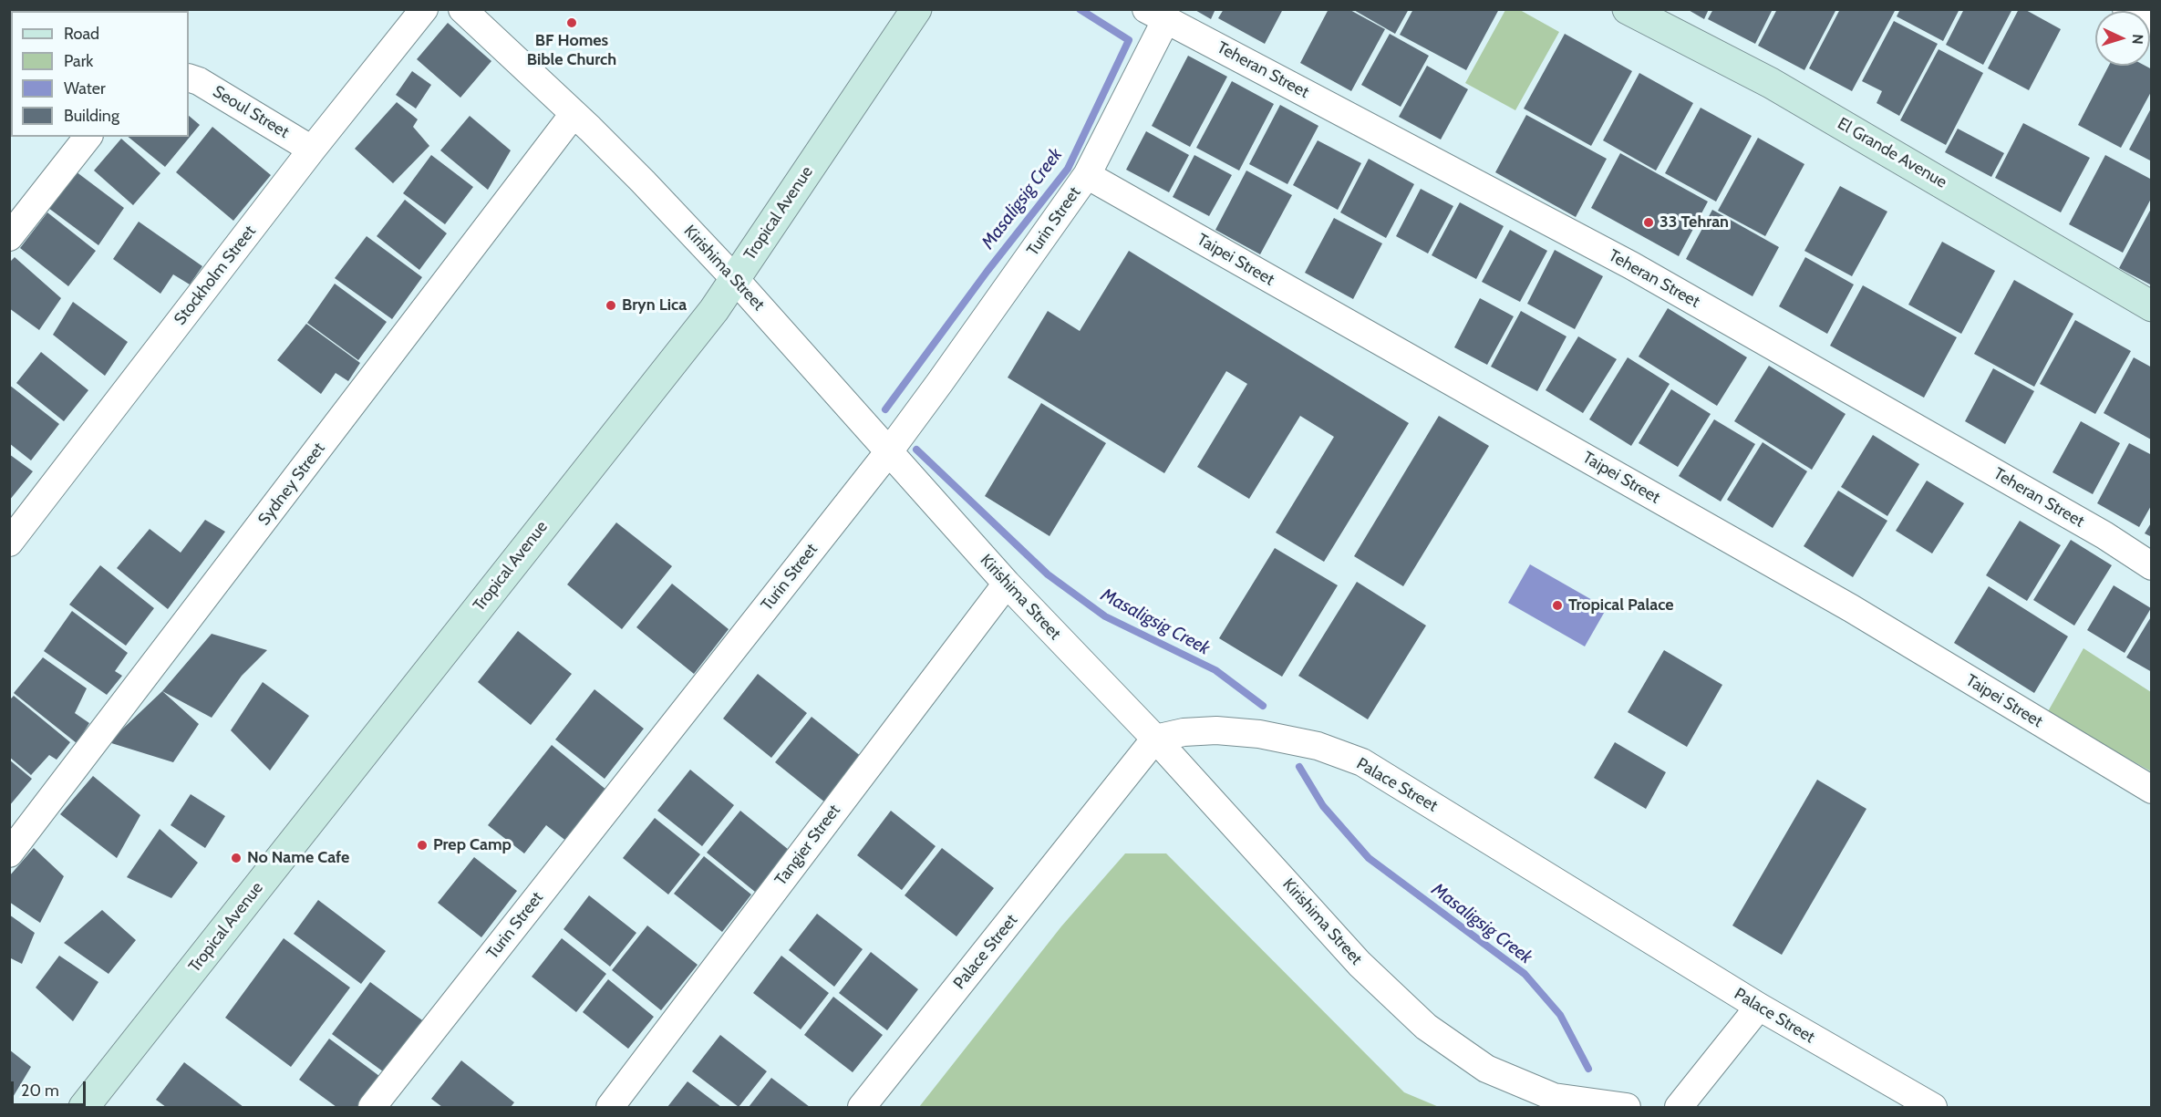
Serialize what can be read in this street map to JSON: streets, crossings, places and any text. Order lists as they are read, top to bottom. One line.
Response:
{"streets":{"street":["Teheran Street","Seoul Street","El Grande Avenue","Tropical Avenue","Turin Street","Taipei Street","Kirishima Street","Stockholm Street","Sydney Street","Palace Street","Tangier Street"]},"crossings":[["Teheran Street","Turin Street"],["Seoul Street","Stockholm Street"],["Tropical Avenue","Kirishima Street"],["Turin Street","Taipei Street"],["Turin Street","Kirishima Street"],["Kirishima Street","Sydney Street"],["Kirishima Street","Palace Street"],["Kirishima Street","Tangier Street"]],"water":["Masaligsig Creek"],"places":["BF Homes Bible Church","33 Tehran","Bryn Lica","Tropical Palace","Prep Camp","No Name Cafe"],"legend":["Road","Park","Water","Building"],"scale_bar":"20 m","north":"right"}
